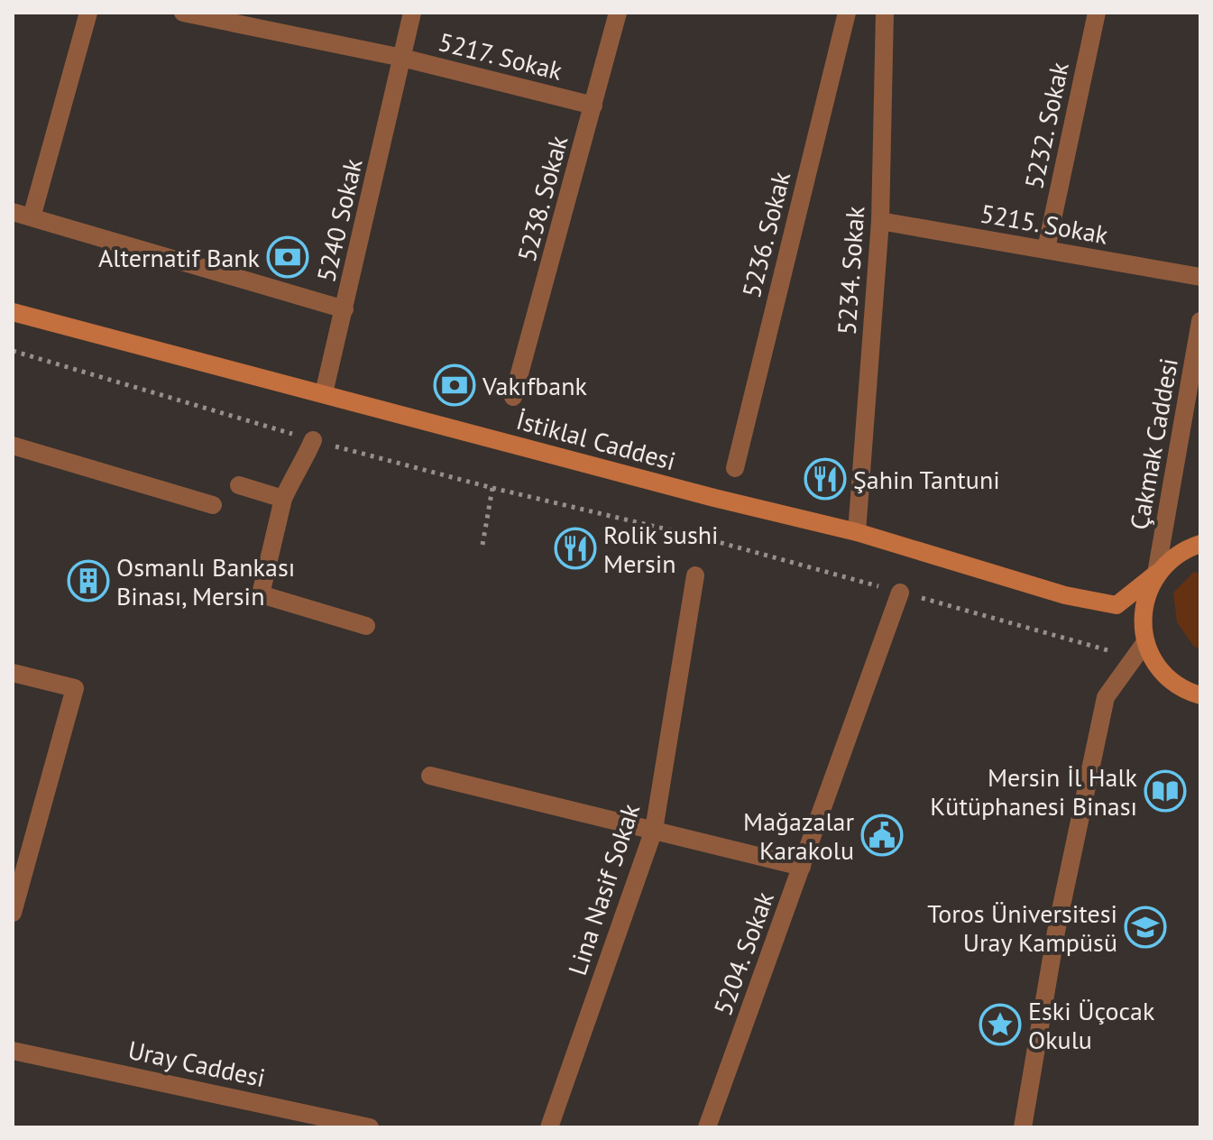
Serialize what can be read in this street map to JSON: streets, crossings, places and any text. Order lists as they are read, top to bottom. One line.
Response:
{"streets":{"main road":["İstiklal Caddesi"],"street":["5217. Sokak","5232. Sokak","5238. Sokak","5240 Sokak","5215. Sokak","5236. Sokak","5234. Sokak","Çakmak Caddesi","Lina Nasif Sokak","5204. Sokak","Uray Caddesi"]},"crossings":[["5217. Sokak","5238. Sokak"],["5217. Sokak","5240 Sokak"],["5232. Sokak","5215. Sokak"],["5240 Sokak","İstiklal Caddesi"],["5215. Sokak","5234. Sokak"],["5234. Sokak","İstiklal Caddesi"],["İstiklal Caddesi","Çakmak Caddesi"]],"places":{"bank":["Alternatif Bank","Vakıfbank"],"restaurant":["Şahin Tantuni","Rolik sushi Mersin"],"building":["Osmanlı Bankası Binası, Mersin"],"library":["Mersin İl Halk Kütüphanesi Binası"],"public building":["Mağazalar Karakolu"],"school or university":["Toros Üniversitesi Uray Kampüsü"],"place":["Eski Üçocak Okulu"]}}
